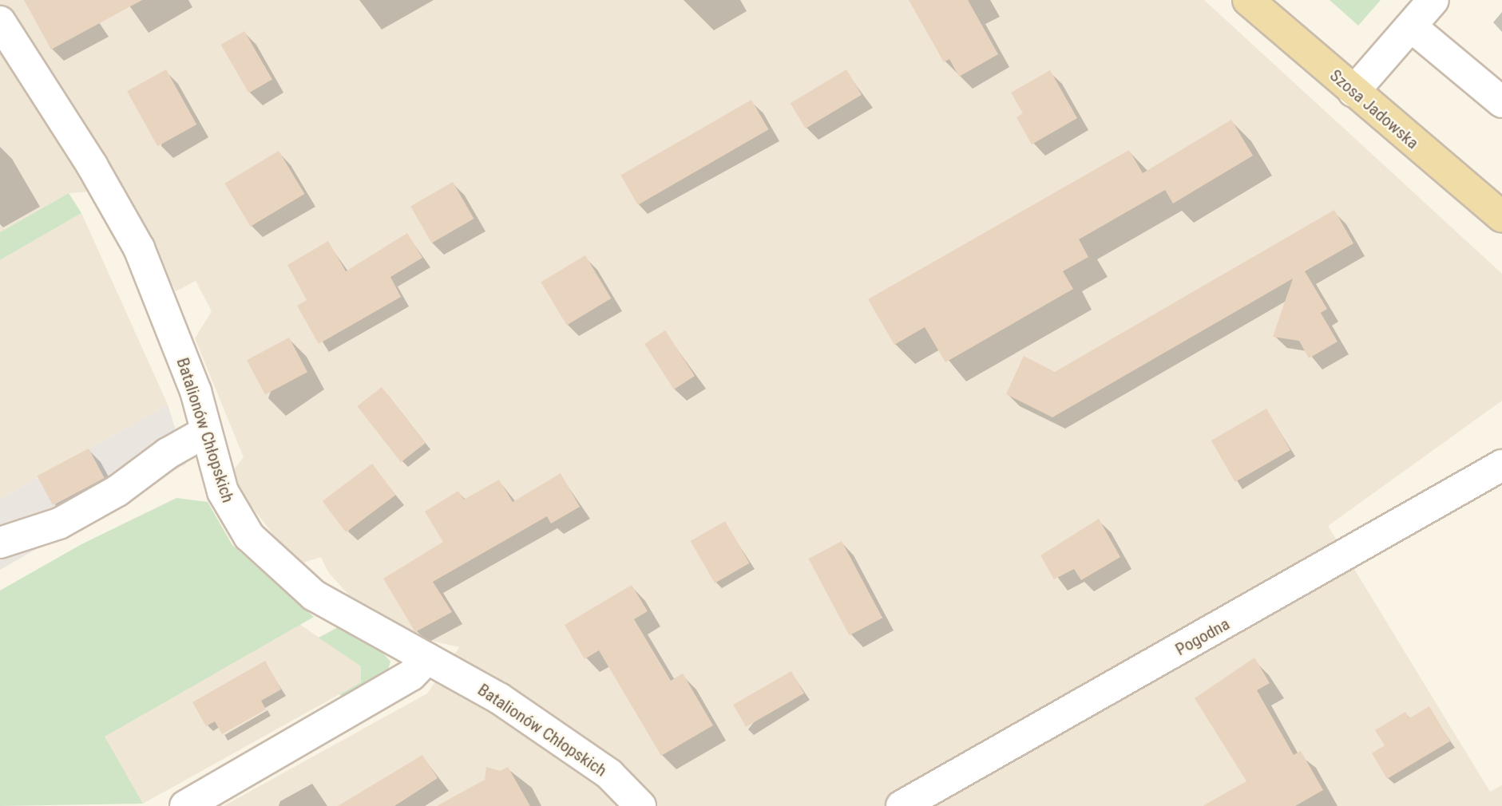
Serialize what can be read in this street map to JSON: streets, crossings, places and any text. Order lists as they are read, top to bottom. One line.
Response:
{"streets":{"main road":["Szosa Jadowska"],"street":["Batalionów Chłopskich","Pogodna"]}}
